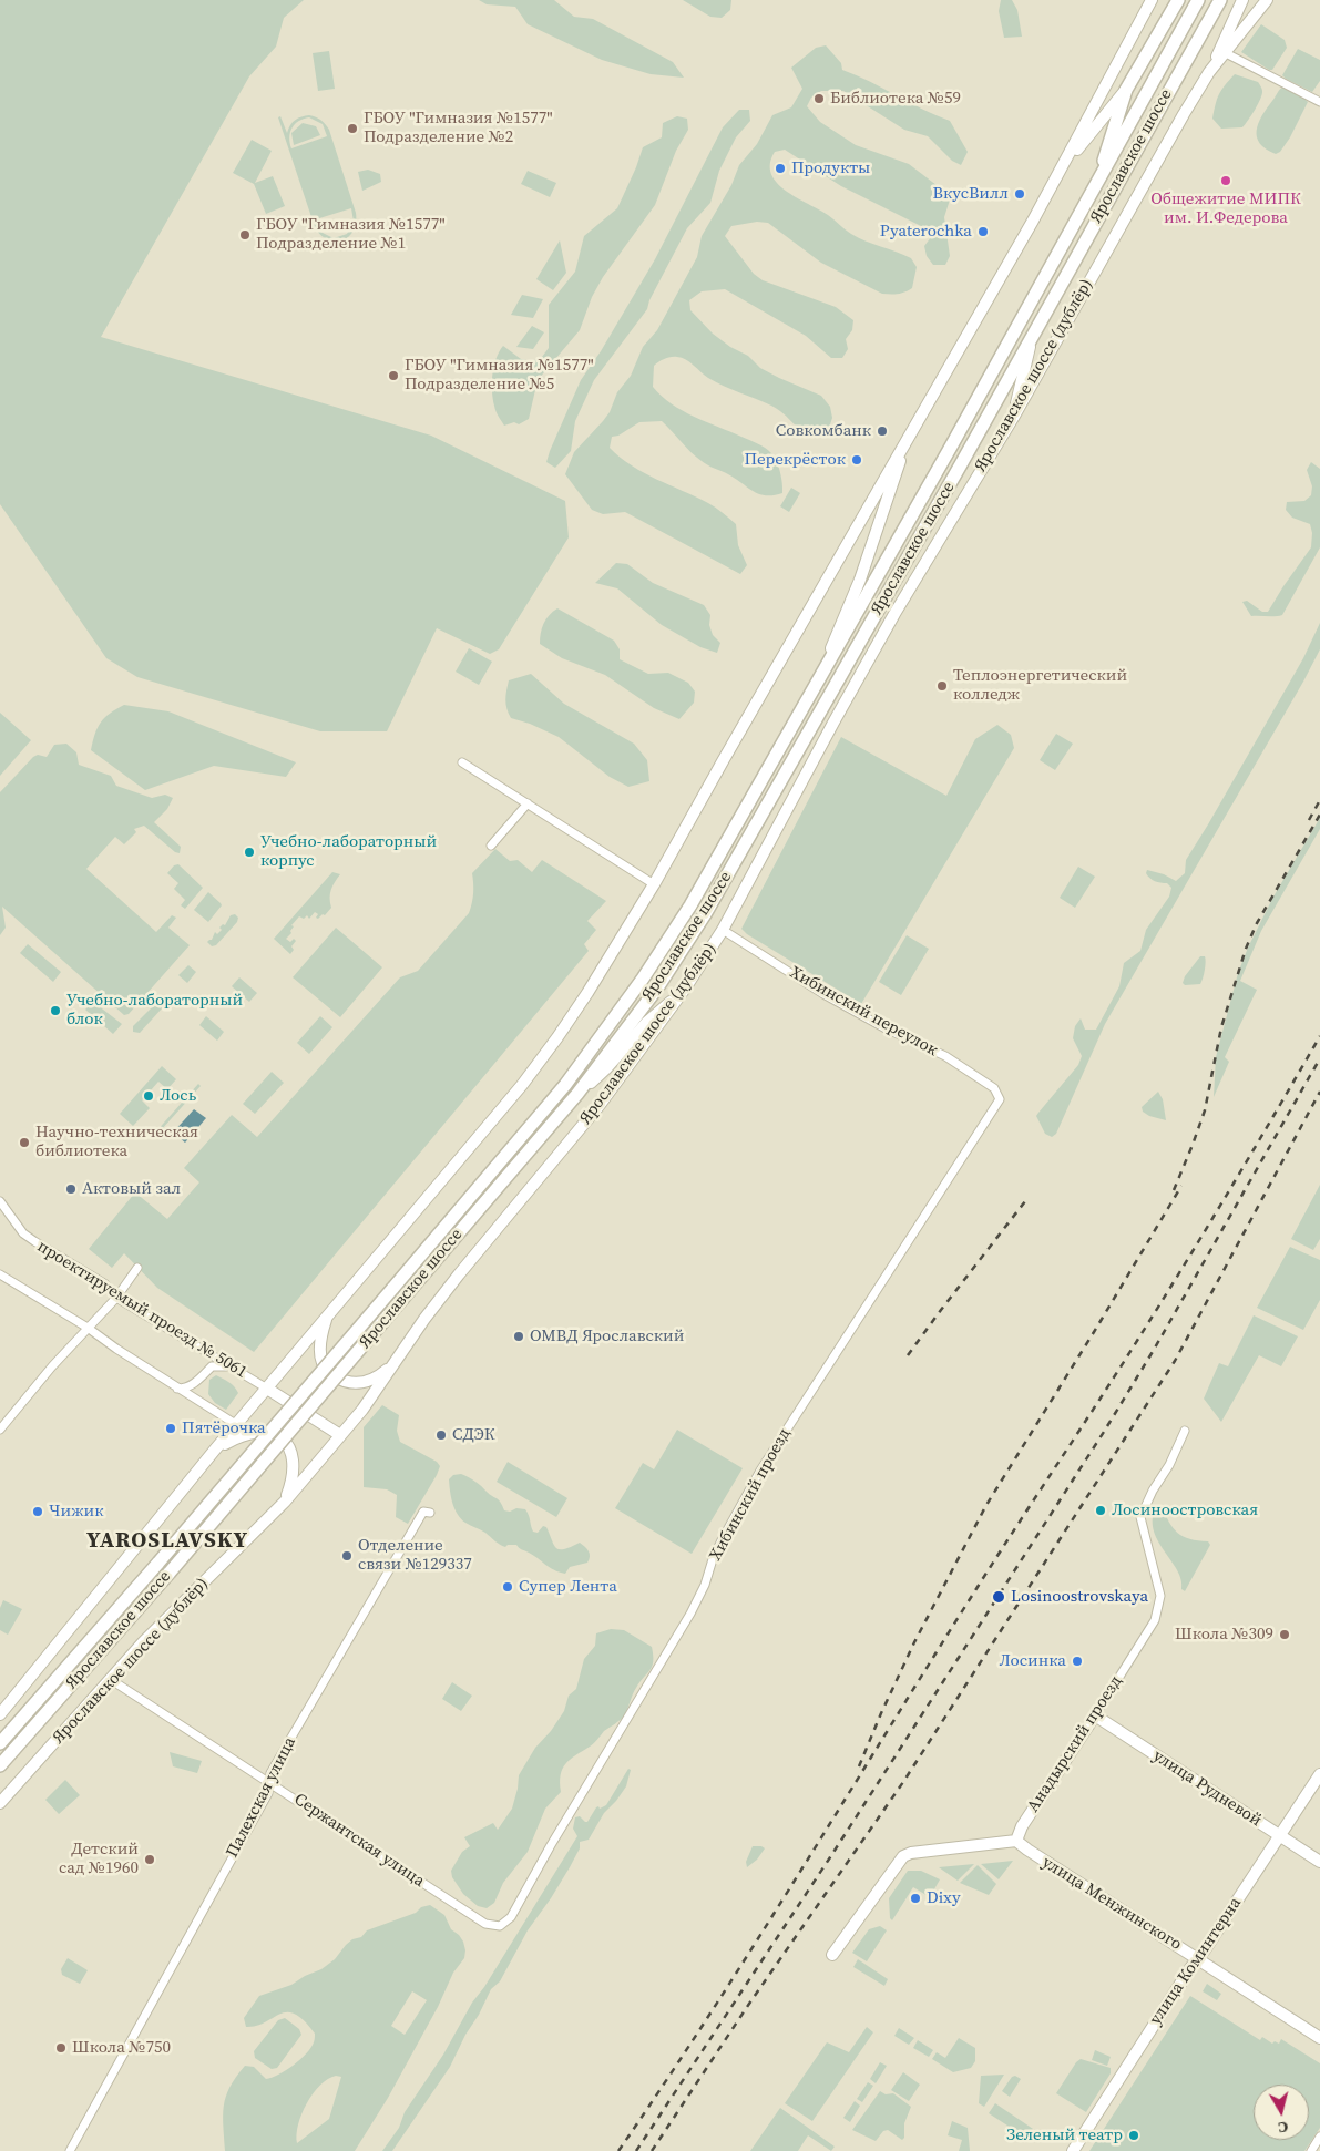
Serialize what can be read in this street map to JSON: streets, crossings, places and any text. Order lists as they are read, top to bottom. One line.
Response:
{"streets":{"main road":["Ярославское шоссе"],"street":["Ярославское шоссе (дублёр)","Хибинский переулок","проектируемый проезд № 5061","Хибинский проезд","Анадырский проезд","улица Рудневой","Палехская улица","Сержантская улица","улица Менжинского","улица Коминтерна"]},"crossings":[["Ярославское шоссе (дублёр)","Хибинский переулок"],["Ярославское шоссе (дублёр)","Сержантская улица"],["Хибинский переулок","Хибинский проезд"],["Хибинский проезд","Сержантская улица"],["Анадырский проезд","улица Рудневой"],["Анадырский проезд","улица Менжинского"],["улица Рудневой","улица Коминтерна"],["Палехская улица","Сержантская улица"],["улица Менжинского","улица Коминтерна"]],"districts":["YAROSLAVSKY"],"places":["Библиотека №59","ГБОУ \"Гимназия №1577\" Подразделение №2","Продукты","Общежитие МИПК им. И.Федерова","ВкусВилл","Pyaterochka","ГБОУ \"Гимназия №1577\" Подразделение №1","ГБОУ \"Гимназия №1577\" Подразделение №5","Совкомбанк","Перекрёсток","Теплоэнергетический колледж","Учебно-лабораторный корпус","Учебно-лабораторный блок","Лось","Научно-техническая библиотека","Актовый зал","ОМВД Ярославский","Пятёрочка","СДЭК","Лосиноостровская","Чижик","Отделение связи №129337","Супер Лента","Losinoostrovskaya","Школа №309","Лосинка","Детский сад №1960","Dixy","Школа №750","Зеленый театр"],"north":"bottom"}
